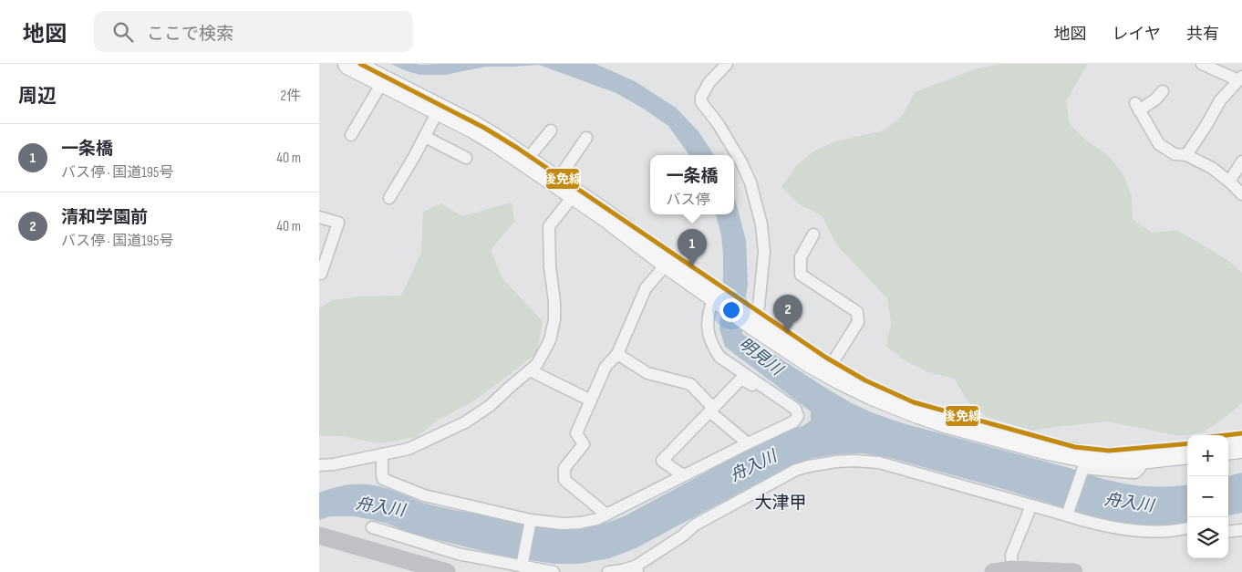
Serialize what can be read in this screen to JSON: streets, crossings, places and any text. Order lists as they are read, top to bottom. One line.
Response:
{"districts":["大津甲"],"water":["明見川","舟入川"],"lines":["transit line 後免線"],"page":{"header":"地図","search":"ここで検索","nav":["地図","レイヤ","共有"],"heading":["周辺","2件"],"list":[{"mark":"1","name":"一条橋","note":"バス停 · 国道195号","value":"40 m"},{"mark":"2","name":"清和学園前","note":"バス停 · 国道195号","value":"40 m"}],"popup":["一条橋","バス停"],"pins":["1","2"],"map_buttons":["+","−"]}}
